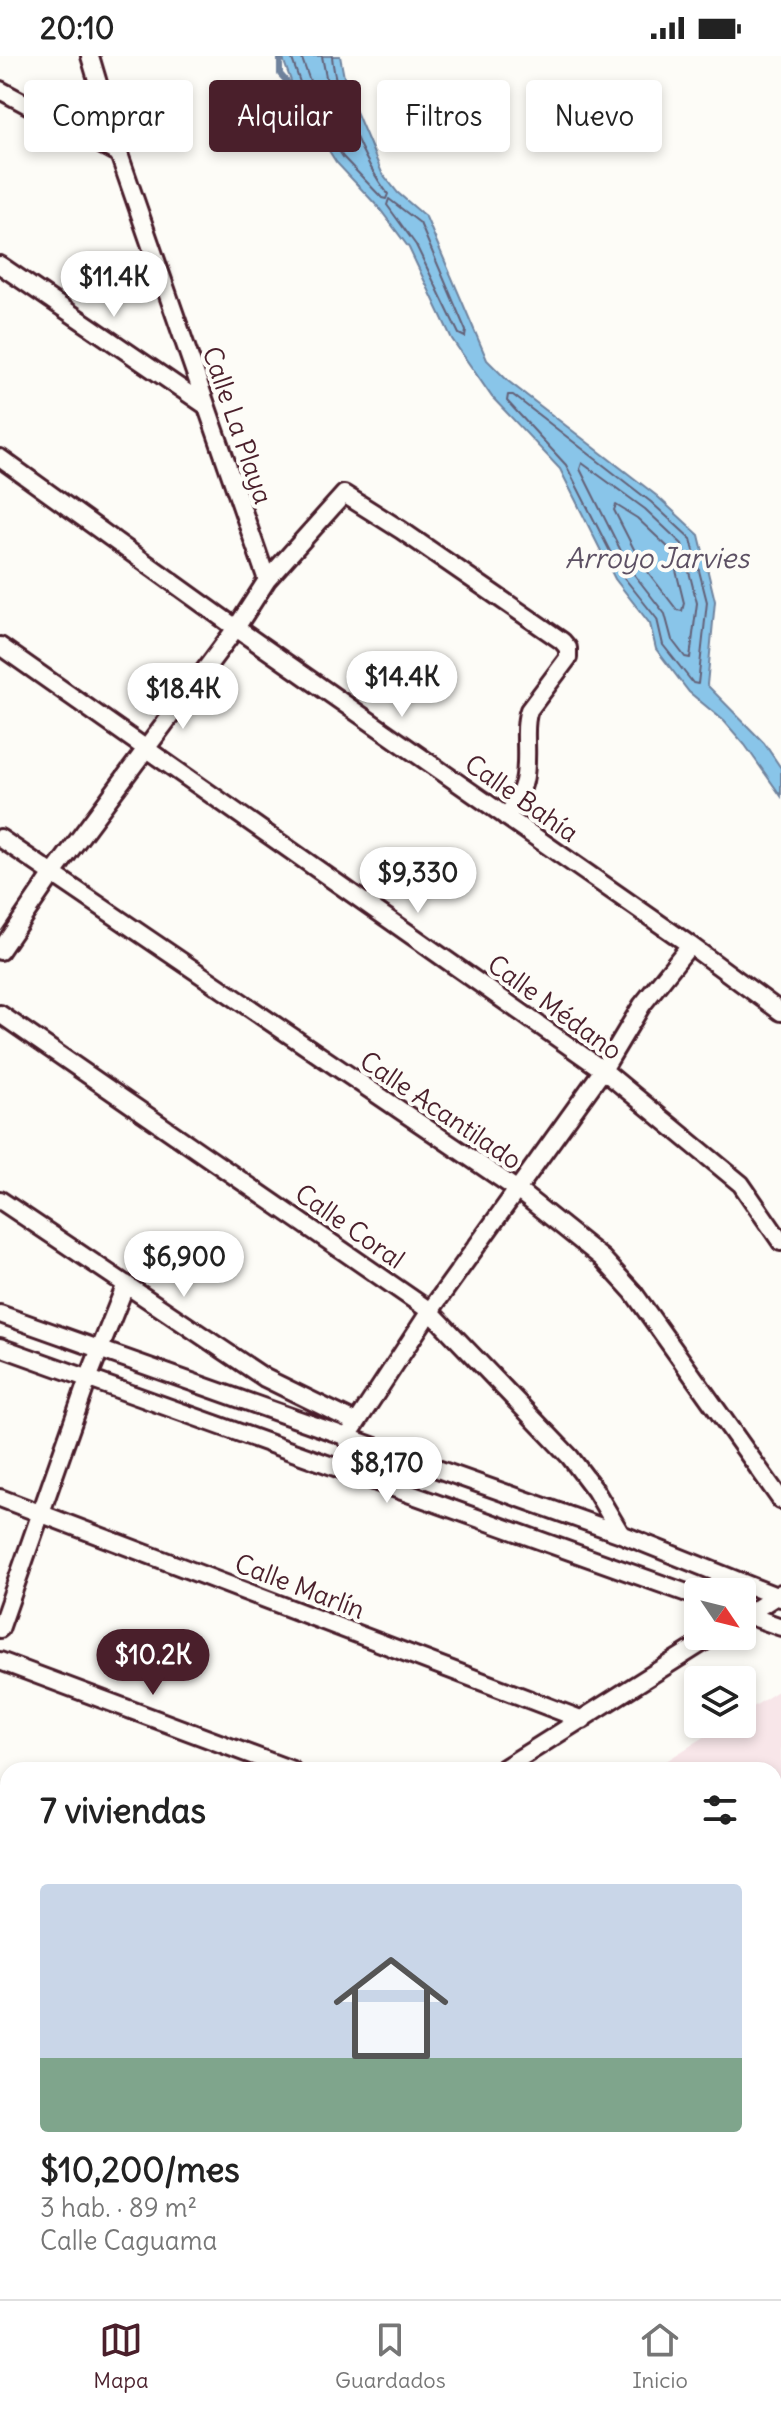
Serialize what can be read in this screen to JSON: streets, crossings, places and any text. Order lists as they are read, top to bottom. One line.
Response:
{"streets":{"street":["Calle La Playa","Calle Bahía","Calle Médano","Calle Acantilado","Calle Coral","Calle Marlín"]},"water":["Arroyo Jarvies"],"north":"bottom right","page":{"status":"20:10","chip":["Comprar","Alquilar","Filtros","Nuevo"],"price":["$11.4K","$14.4K","$18.4K","$9,330","$6,900","$8,170","$10.2K"],"heading":"7 viviendas","list":[{"name":"$10,200/mes","note":"3 hab. · 89 m² · Calle Caguama"}],"tabs":["Mapa","Guardados","Inicio"]}}
